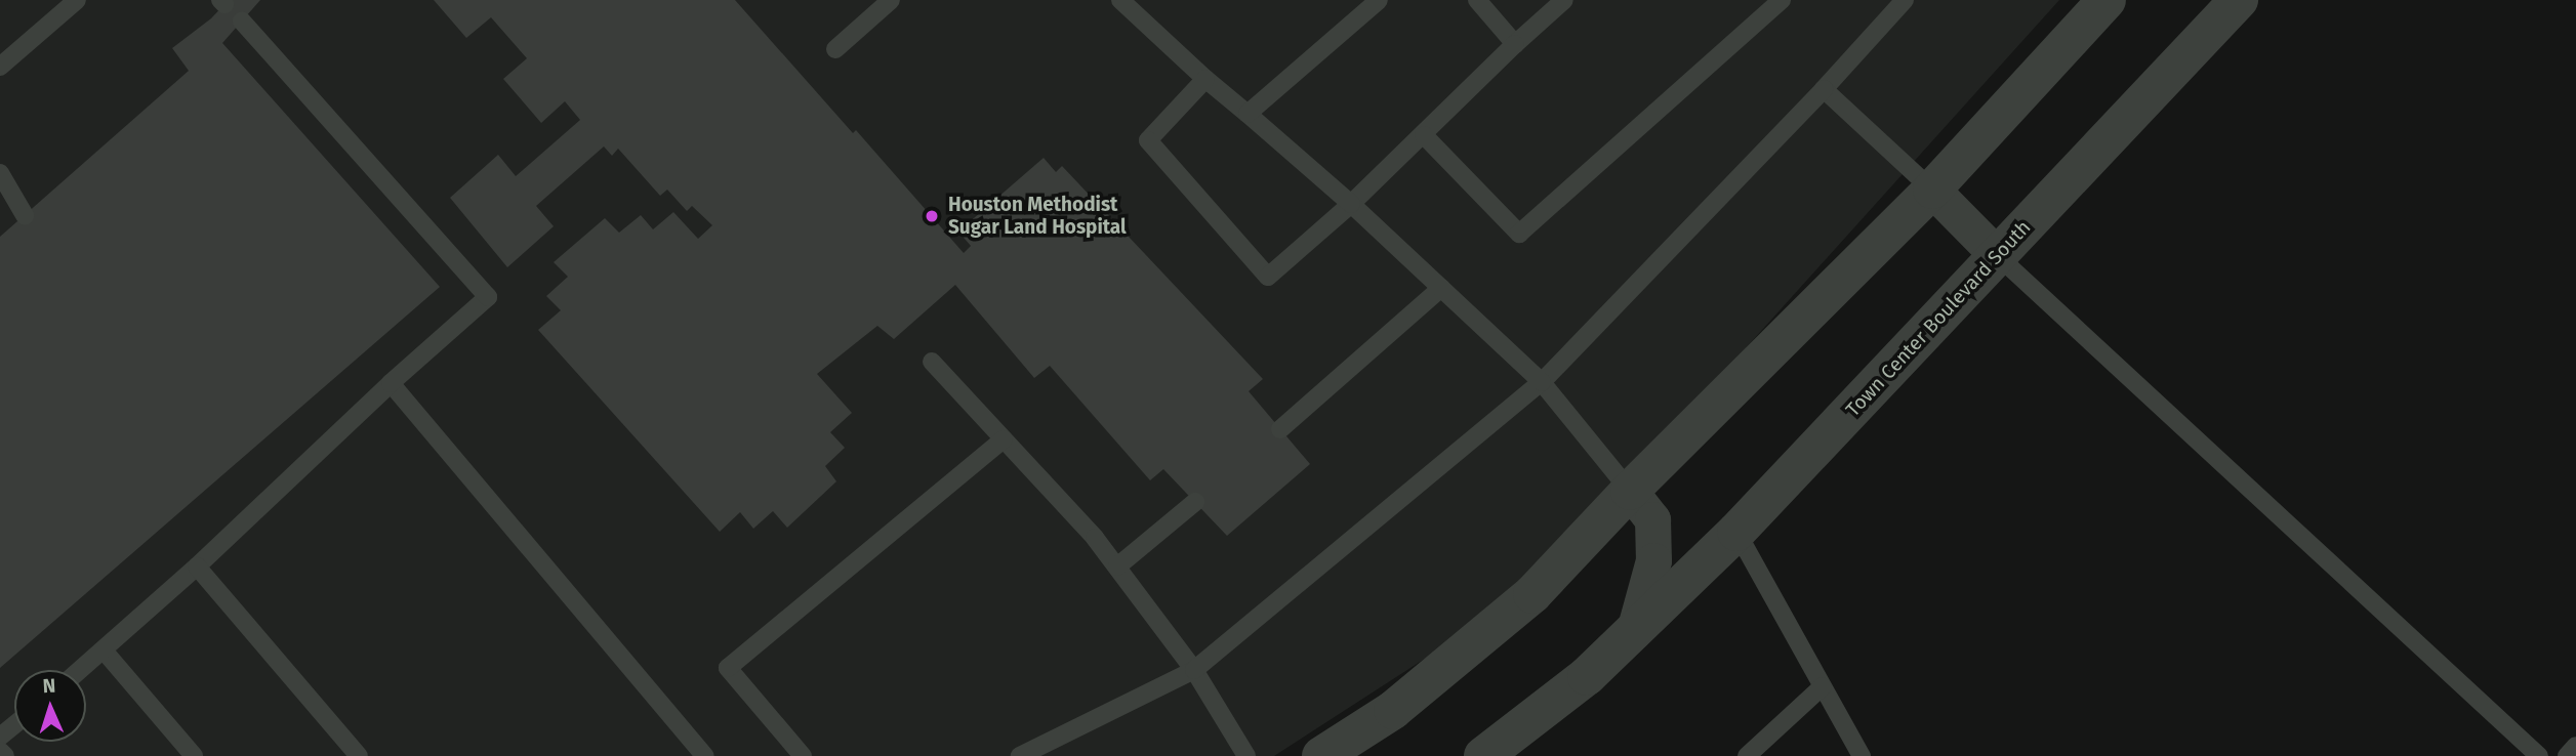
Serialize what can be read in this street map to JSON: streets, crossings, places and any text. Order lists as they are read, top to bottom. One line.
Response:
{"streets":{"street":["Town Center Boulevard South"]},"places":["Houston Methodist Sugar Land Hospital"],"north":"top"}
